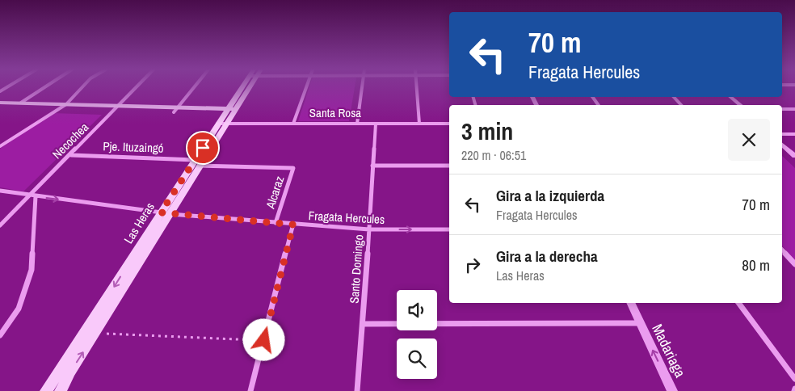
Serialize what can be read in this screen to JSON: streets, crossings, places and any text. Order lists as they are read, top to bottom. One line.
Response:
{"streets":{"main road":["Las Heras"],"street":["Santa Rosa","Necochea","Pje. Ituzaingó","Alcaraz","Fragata Hercules","Santo Domingo","Madariaga"]},"crossings":[["Santa Rosa","Las Heras"],["Santa Rosa","Santo Domingo"],["Necochea","Pje. Ituzaingó"],["Necochea","Fragata Hercules"],["Pje. Ituzaingó","Alcaraz"],["Pje. Ituzaingó","Las Heras"],["Alcaraz","Fragata Hercules"],["Fragata Hercules","Las Heras"],["Fragata Hercules","Santo Domingo"]],"one_way":["Fragata Hercules","Madariaga"],"page":{"turn":["70 m","Fragata Hercules"],"heading":["3 min","220 m · 06:51"],"list":[{"name":"Gira a la izquierda","note":"Fragata Hercules","value":"70 m"},{"name":"Gira a la derecha","note":"Las Heras","value":"80 m"}]}}
